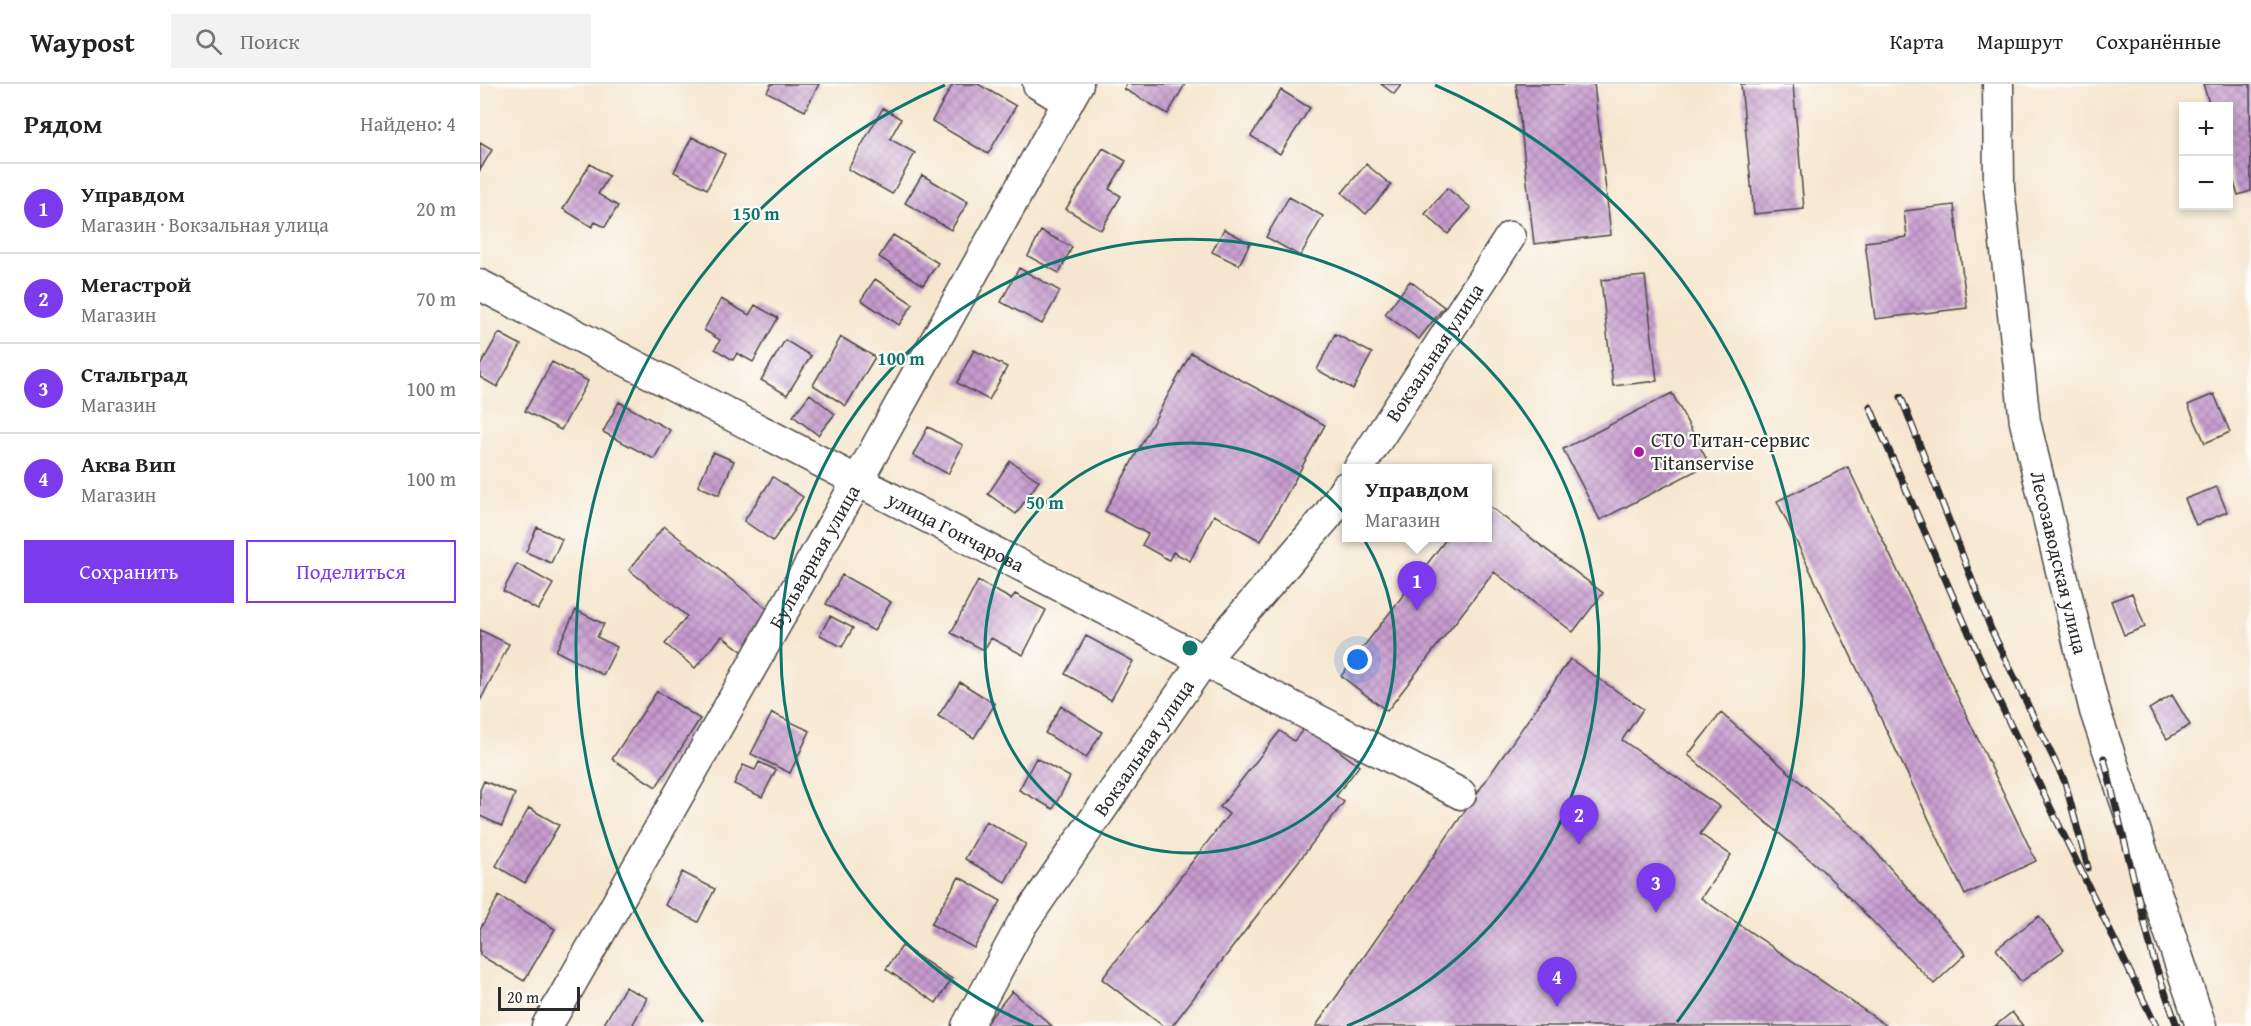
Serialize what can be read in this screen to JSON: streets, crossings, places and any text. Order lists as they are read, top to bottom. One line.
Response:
{"streets":{"street":["Вокзальная улица","улица Гончарова","Бульварная улица","Лесозаводская улица"]},"crossings":[["Вокзальная улица","улица Гончарова"],["улица Гончарова","Бульварная улица"]],"places":["СТО Титан-сервис Titanservise"],"scale_bar":"20 m","page":{"header":"Waypost","search":"Поиск","nav":["Карта","Маршрут","Сохранённые"],"heading":["Рядом","Найдено: 4"],"map_buttons":["+","−"],"list":[{"mark":"1","name":"Управдом","note":"Магазин · Вокзальная улица","value":"20 m"},{"mark":"2","name":"Мегастрой","note":"Магазин","value":"70 m"},{"mark":"3","name":"Стальград","note":"Магазин","value":"100 m"},{"mark":"4","name":"Аква Вип","note":"Магазин","value":"100 m"}],"popup":["Управдом","Магазин"],"buttons":["Сохранить","Поделиться"],"pins":["1","2","3","4"],"scale":"20 m"},"rings":["150 m","100 m","50 m"]}
